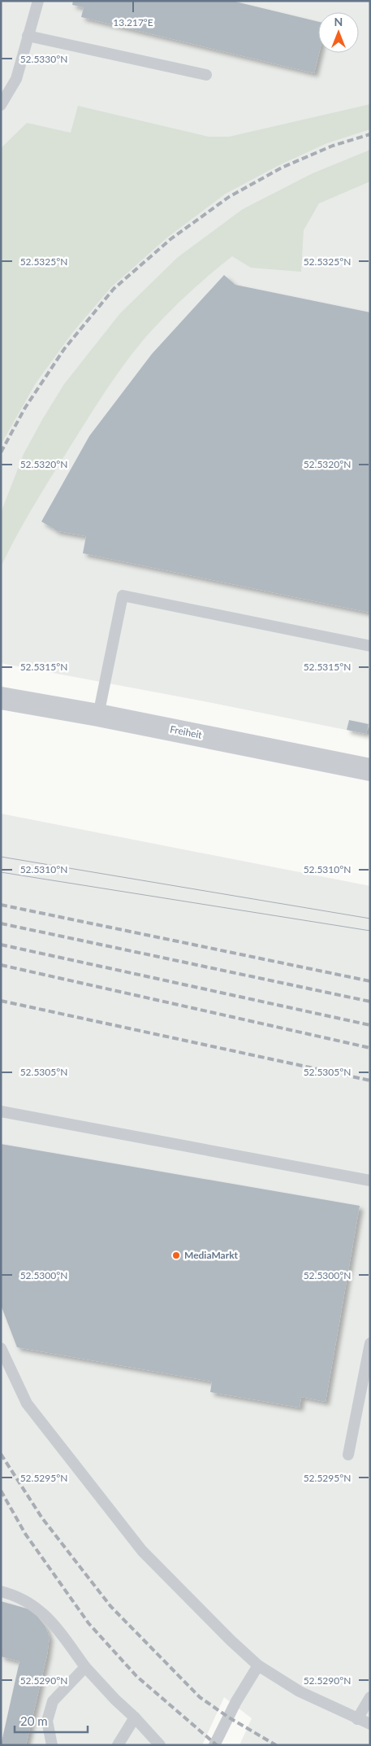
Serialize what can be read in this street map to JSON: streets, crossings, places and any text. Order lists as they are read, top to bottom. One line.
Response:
{"streets":{"street":["Freiheit"]},"places":["MediaMarkt"],"scale_bar":"20 m","north":"top","coordinates":["13.217°E","52.5330°N","52.5325°N","52.5320°N","52.5315°N","52.5310°N","52.5305°N","52.5300°N","52.5295°N","52.5290°N"]}
